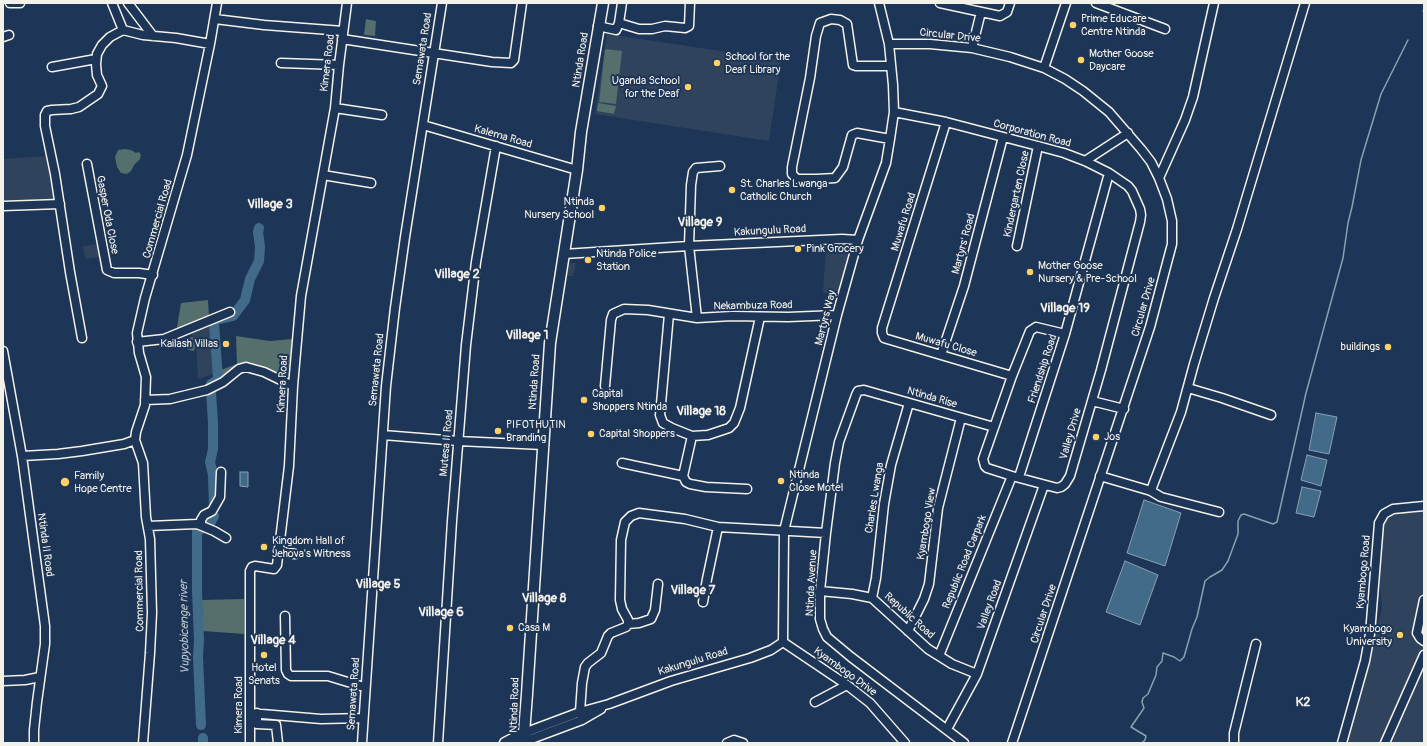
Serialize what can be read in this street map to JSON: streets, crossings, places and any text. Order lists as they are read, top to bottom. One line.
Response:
{"streets":{"main road":["Ntinda Road","Kakungulu Road"],"street":["Circular Drive","Semawata Road","Kimera Road","Corporation Road","Kalema Road","Kindergarten Close","Gasper Oda Close","Commercial Road","Muwafu Road","Martyrs' Road","Nekambuza Road","Martyrs Way","Muwafu Close","Friendship Road","Ntinda Rise","Valley Drive","Mutesa II Road","Charles Lwanga","Kyambogo View","Ntinda II Road","Republic Road Carpark","Kyambogo Road","Ntinda Avenue","Valley Road","Republic Road","Kyambogo Drive"]},"crossings":[["Circular Drive","Martyrs Way"],["Semawata Road","Kalema Road"],["Ntinda Road","Kalema Road"],["Ntinda Road","Kakungulu Road"],["Corporation Road","Kindergarten Close"],["Corporation Road","Muwafu Road"],["Corporation Road","Martyrs' Road"],["Corporation Road","Martyrs Way"],["Corporation Road","Friendship Road"],["Corporation Road","Valley Drive"],["Kalema Road","Mutesa II Road"],["Gasper Oda Close","Commercial Road"],["Muwafu Road","Muwafu Close"],["Kakungulu Road","Martyrs Way"],["Kakungulu Road","Kyambogo Drive"],["Martyrs' Road","Muwafu Close"],["Nekambuza Road","Martyrs Way"],["Martyrs Way","Kyambogo Drive"],["Muwafu Close","Valley Drive"],["Friendship Road","Valley Drive"],["Friendship Road","Republic Road Carpark"],["Ntinda Rise","Valley Drive"],["Ntinda Rise","Charles Lwanga"],["Ntinda Rise","Kyambogo View"],["Ntinda Rise","Ntinda Avenue"],["Valley Drive","Republic Road Carpark"],["Valley Drive","Valley Road"],["Charles Lwanga","Republic Road"],["Kyambogo View","Republic Road"],["Republic Road Carpark","Republic Road"],["Ntinda Avenue","Valley Road"],["Ntinda Avenue","Republic Road"],["Valley Road","Republic Road"]],"districts":["Village 3","Village 9","Village 2","Village 19","Village 1","Village 18","Village 5","Village 7","Village 8","Village 6","Village 4","K2"],"water":["Vupyobicenge river"],"places":["Prime Educare Centre Ntinda","Mother Goose Daycare","School for the Deaf Library","Uganda School for the Deaf","St. Charles Lwanga Catholic Church","Ntinda Nursery School","Pink Grocery","Ntinda Police Station","Mother Goose Nursery & Pre-School","Kailash Villas","buildings","Capital Shoppers Ntinda","PIFOTHUTIN Branding","Capital Shoppers","Jos","Ntinda Close Motel","Family Hope Centre","Kingdom Hall of Jehova's Witness","Casa M","Kyambogo University","Hotel Senats"]}
